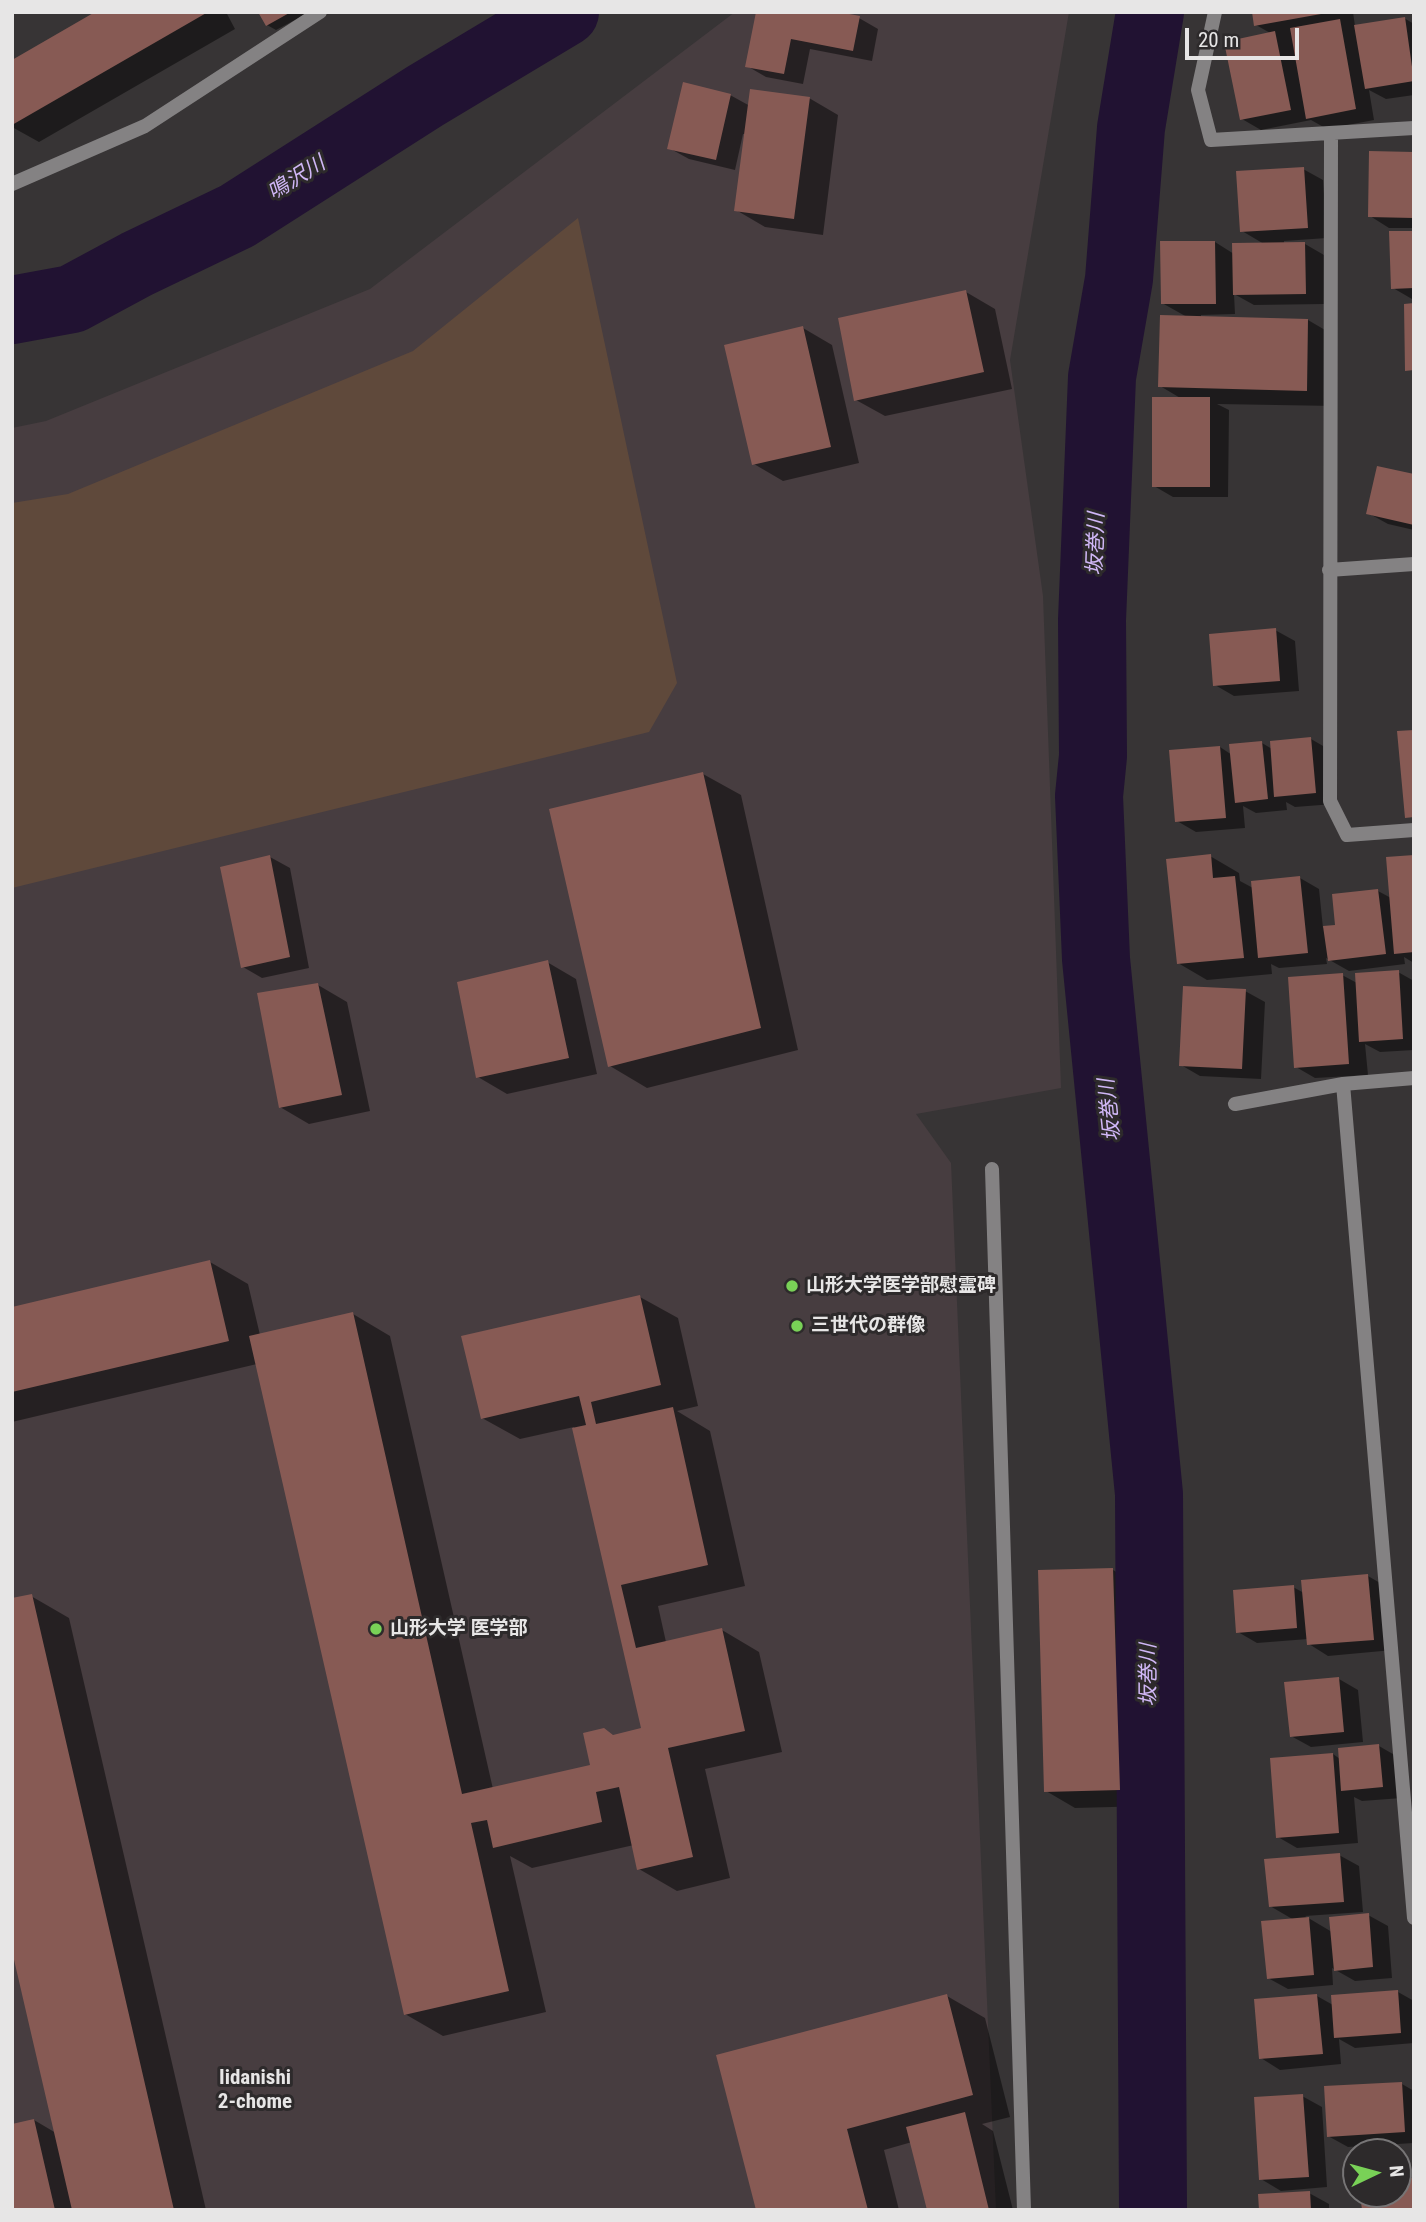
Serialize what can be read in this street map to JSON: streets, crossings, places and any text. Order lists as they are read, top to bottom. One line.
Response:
{"districts":["Iidanishi 2-chome"],"water":["鳴沢川","坂巻川"],"places":["山形大学医学部慰霊碑","三世代の群像","山形大学 医学部"],"scale_bar":"20 m","north":"right"}
